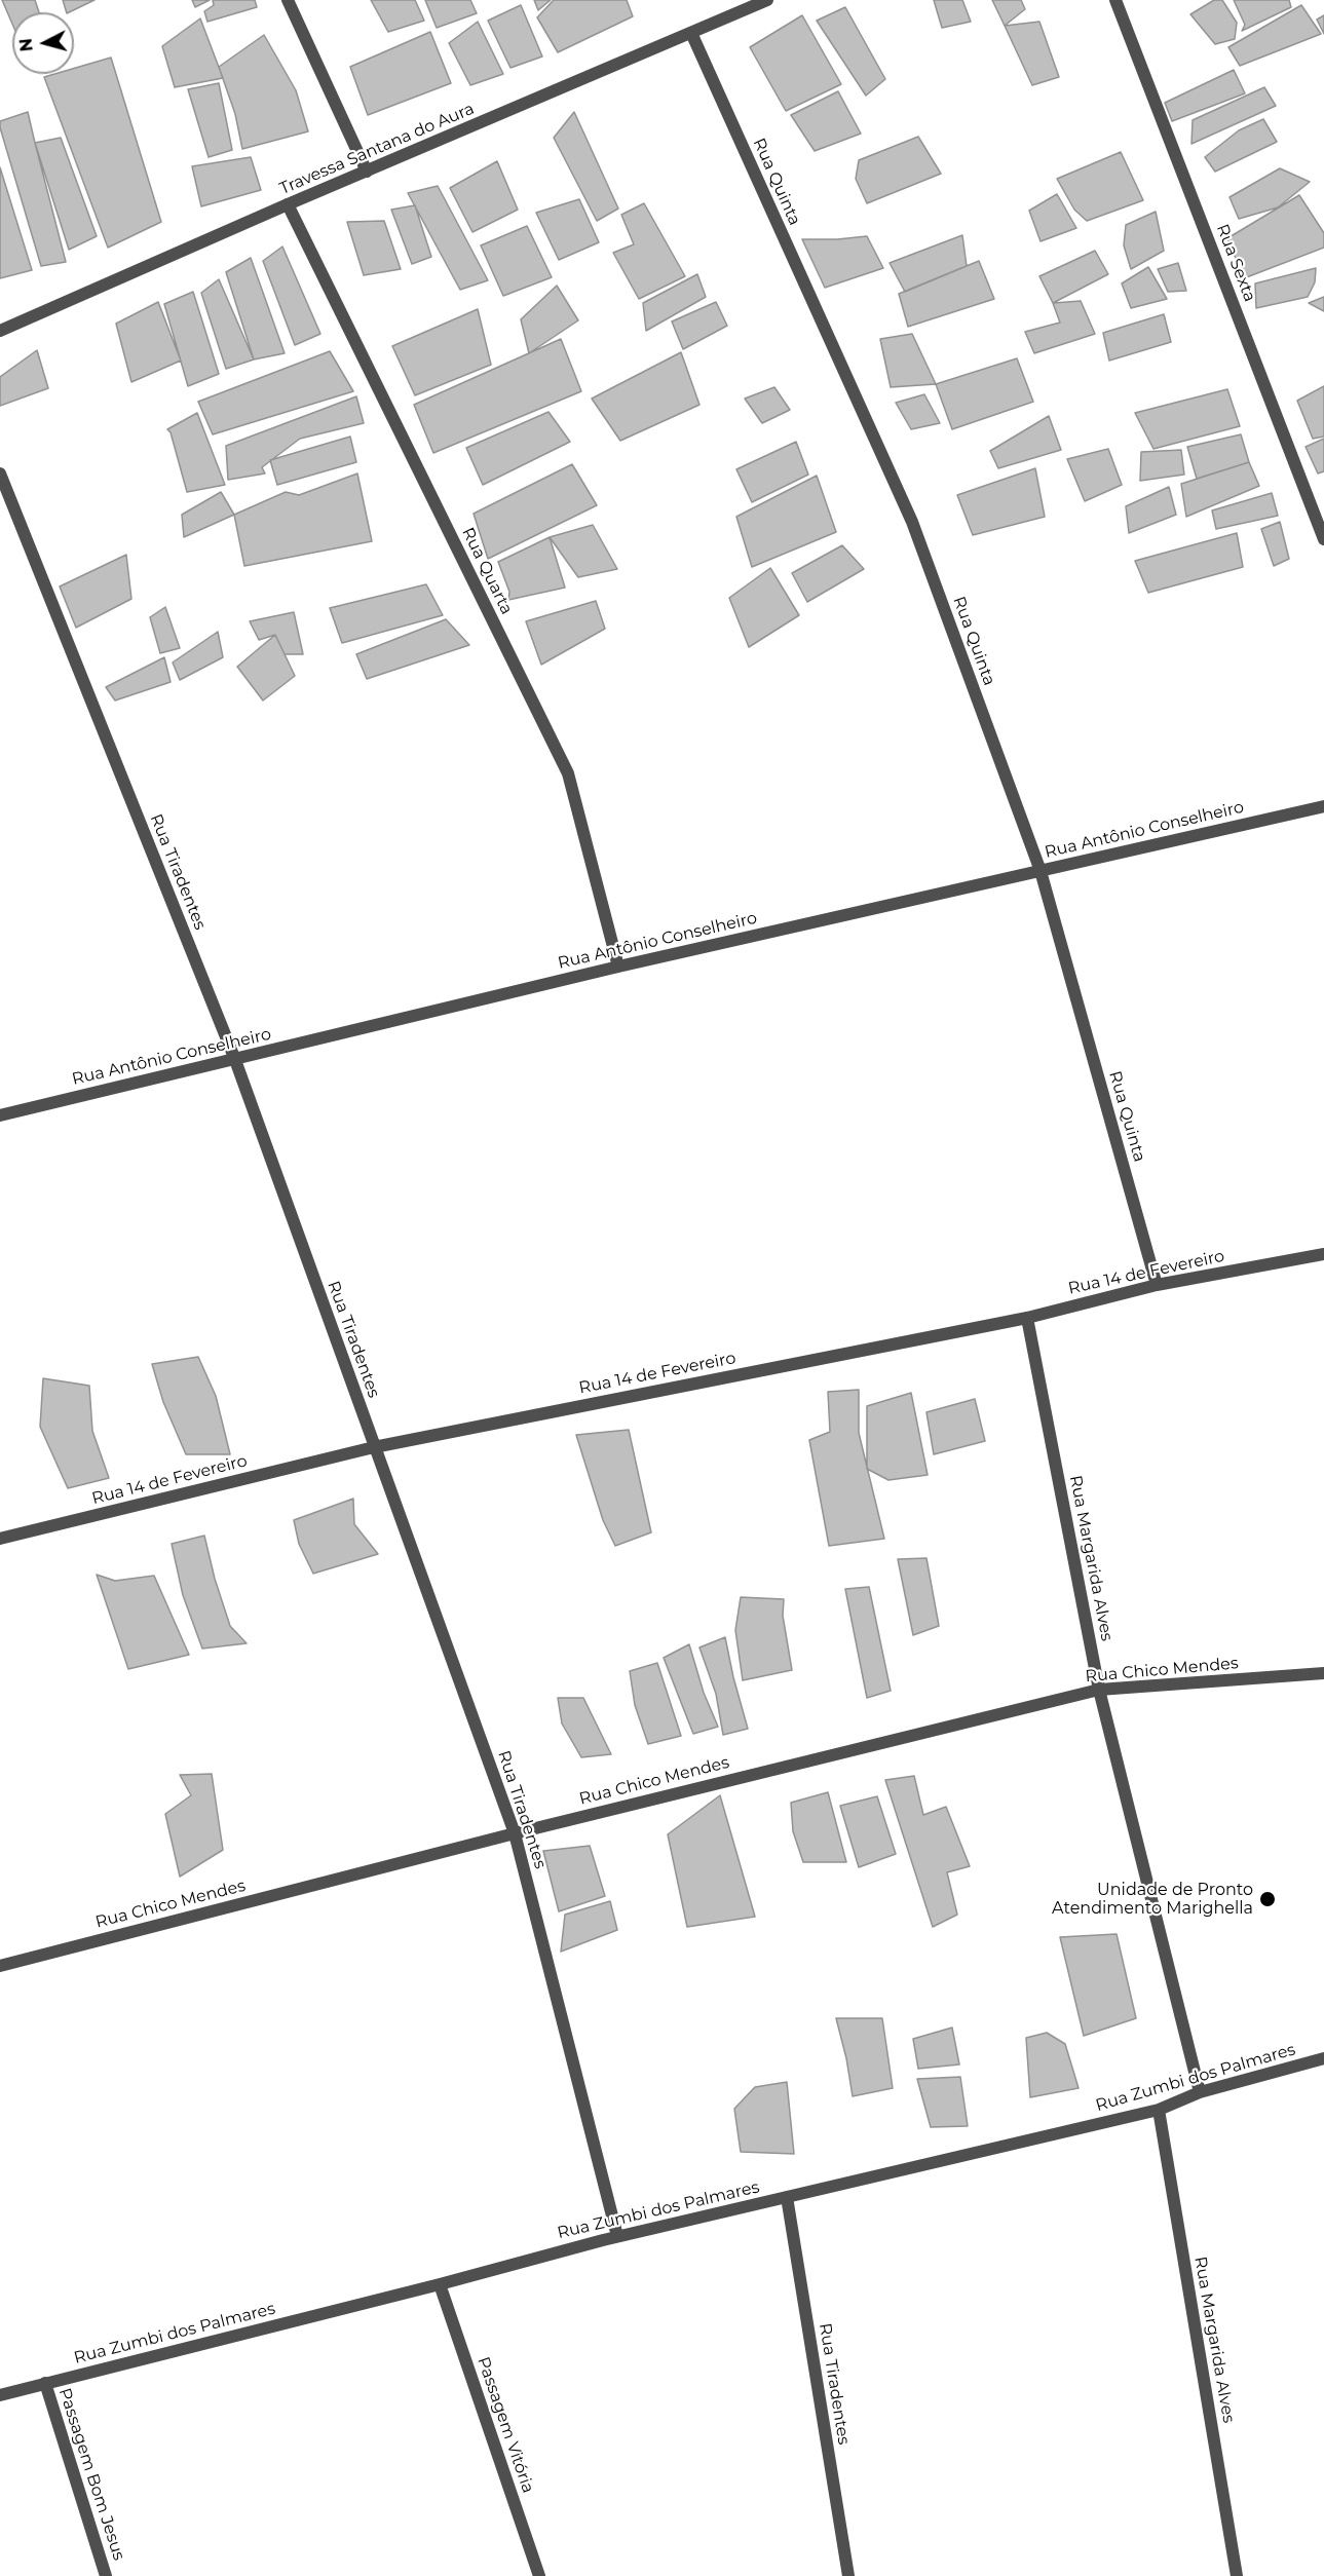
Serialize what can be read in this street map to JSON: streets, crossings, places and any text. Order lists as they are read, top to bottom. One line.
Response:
{"streets":{"street":["Travessa Santana do Aura","Rua Quinta","Rua Sexta","Rua Quarta","Rua Antônio Conselheiro","Rua Tiradentes","Rua 14 de Fevereiro","Rua Margarida Alves","Rua Chico Mendes","Rua Zumbi dos Palmares","Passagem Vitória","Passagem Bom Jesus"]},"crossings":[["Travessa Santana do Aura","Rua Quinta"],["Travessa Santana do Aura","Rua Quarta"],["Rua Quinta","Rua Antônio Conselheiro"],["Rua Quinta","Rua 14 de Fevereiro"],["Rua Quarta","Rua Antônio Conselheiro"],["Rua Antônio Conselheiro","Rua Tiradentes"],["Rua Tiradentes","Rua 14 de Fevereiro"],["Rua Tiradentes","Rua Chico Mendes"],["Rua Tiradentes","Rua Zumbi dos Palmares"],["Rua 14 de Fevereiro","Rua Margarida Alves"],["Rua Margarida Alves","Rua Chico Mendes"],["Rua Margarida Alves","Rua Zumbi dos Palmares"],["Rua Zumbi dos Palmares","Passagem Vitória"],["Rua Zumbi dos Palmares","Passagem Bom Jesus"]],"places":["Unidade de Pronto Atendimento Marighella"],"north":"left"}
